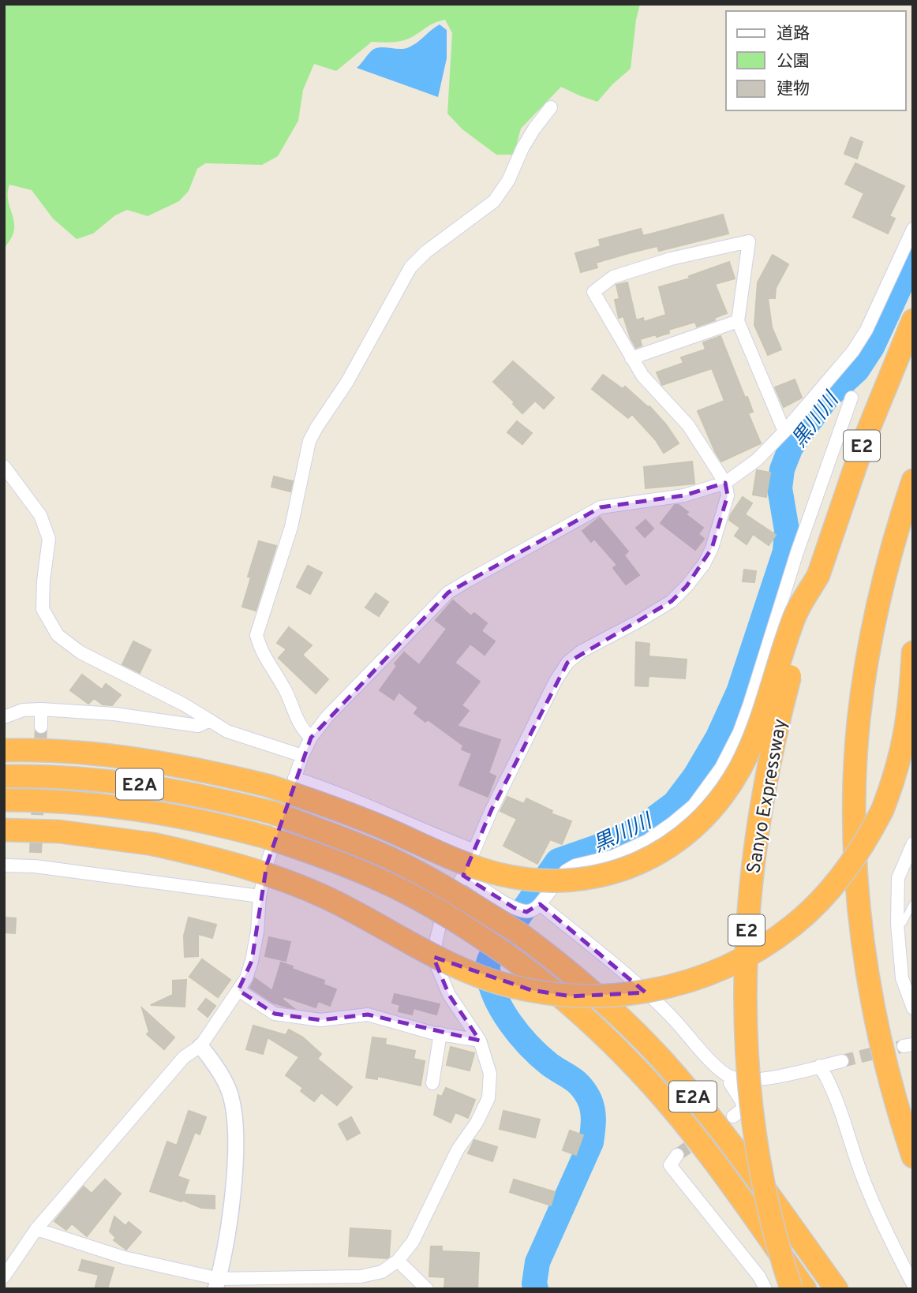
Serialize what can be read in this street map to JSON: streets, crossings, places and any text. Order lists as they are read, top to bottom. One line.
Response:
{"streets":{"highway":["E2","E2A","Sanyo Expressway"]},"water":["黒川川"],"legend":["道路","公園","建物"]}
